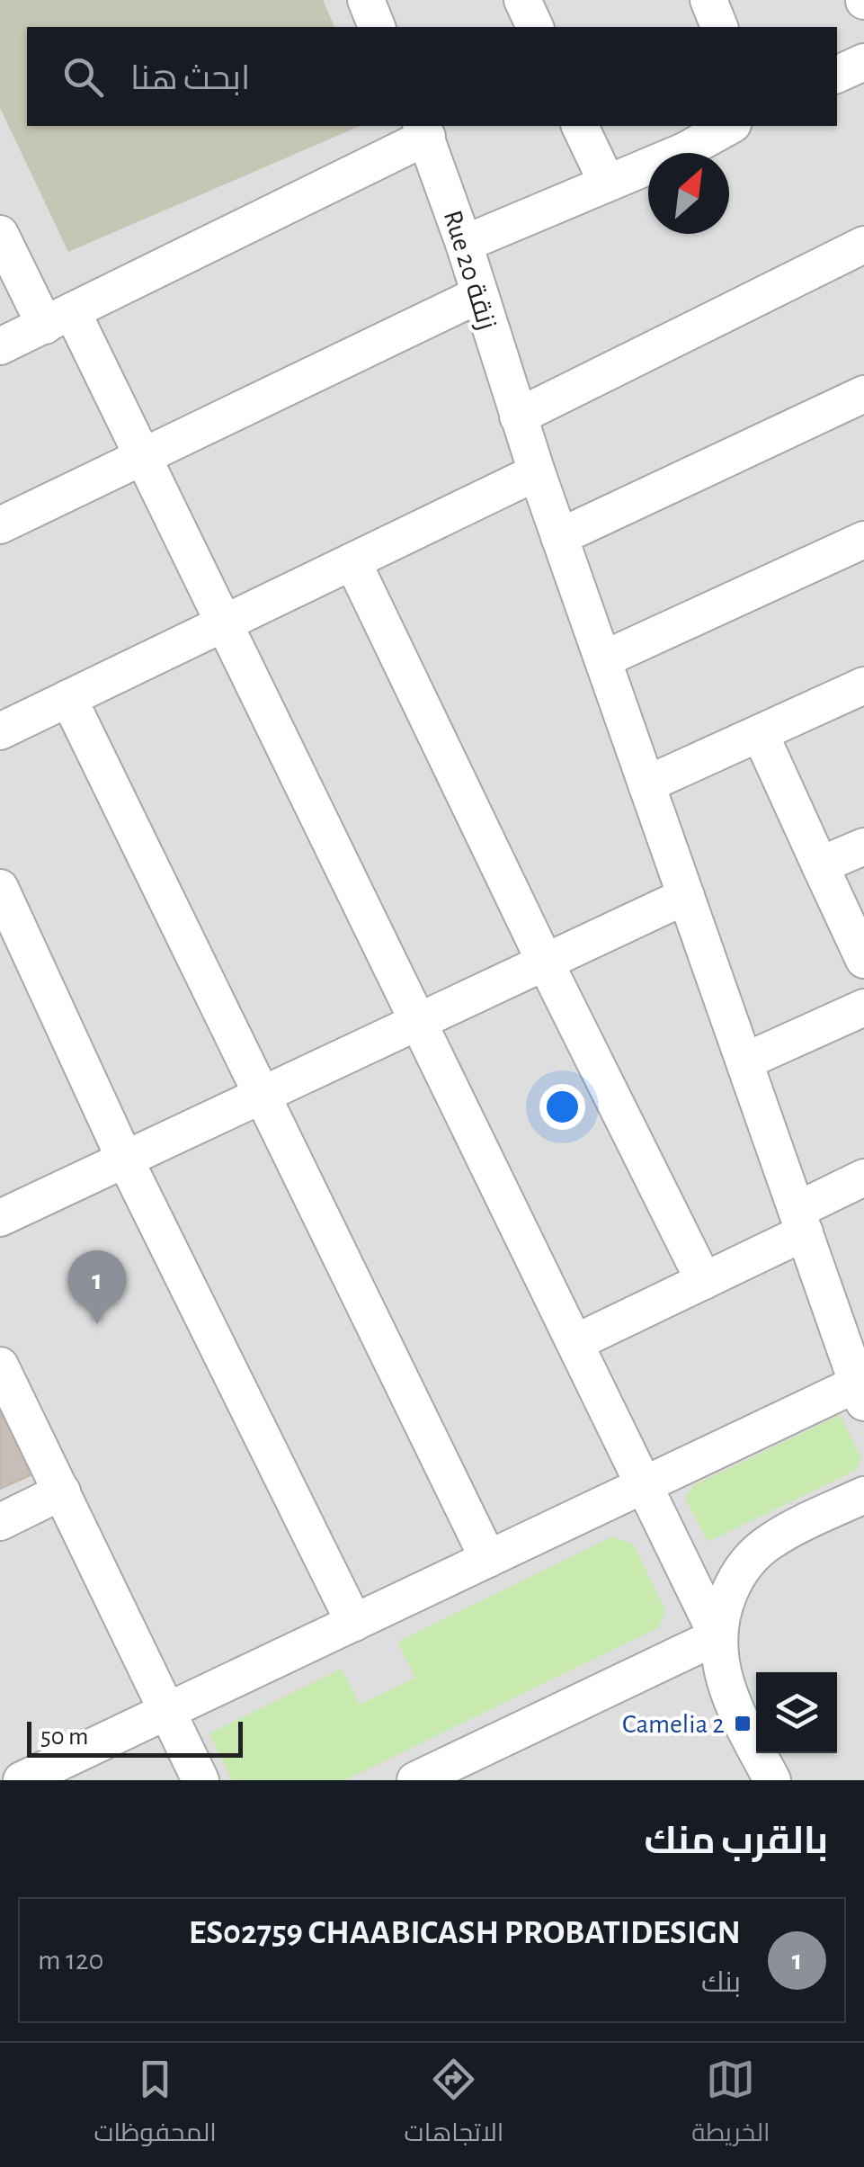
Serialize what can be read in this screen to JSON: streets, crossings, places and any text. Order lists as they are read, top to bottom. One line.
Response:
{"streets":{"street":["Rue 20 زنقة"]},"places":{"transit":["Camelia 2"]},"scale_bar":"50 m","north":"top right","page":{"search":"ابحث هنا","pins":"1","scale":"50 m","heading":"بالقرب منك","list":[{"mark":"1","name":"ES02759 CHAABICASH PROBATIDESIGN","note":"بنك","value":"120 m"}],"nav":["الخريطة","الاتجاهات","المحفوظات"]}}
